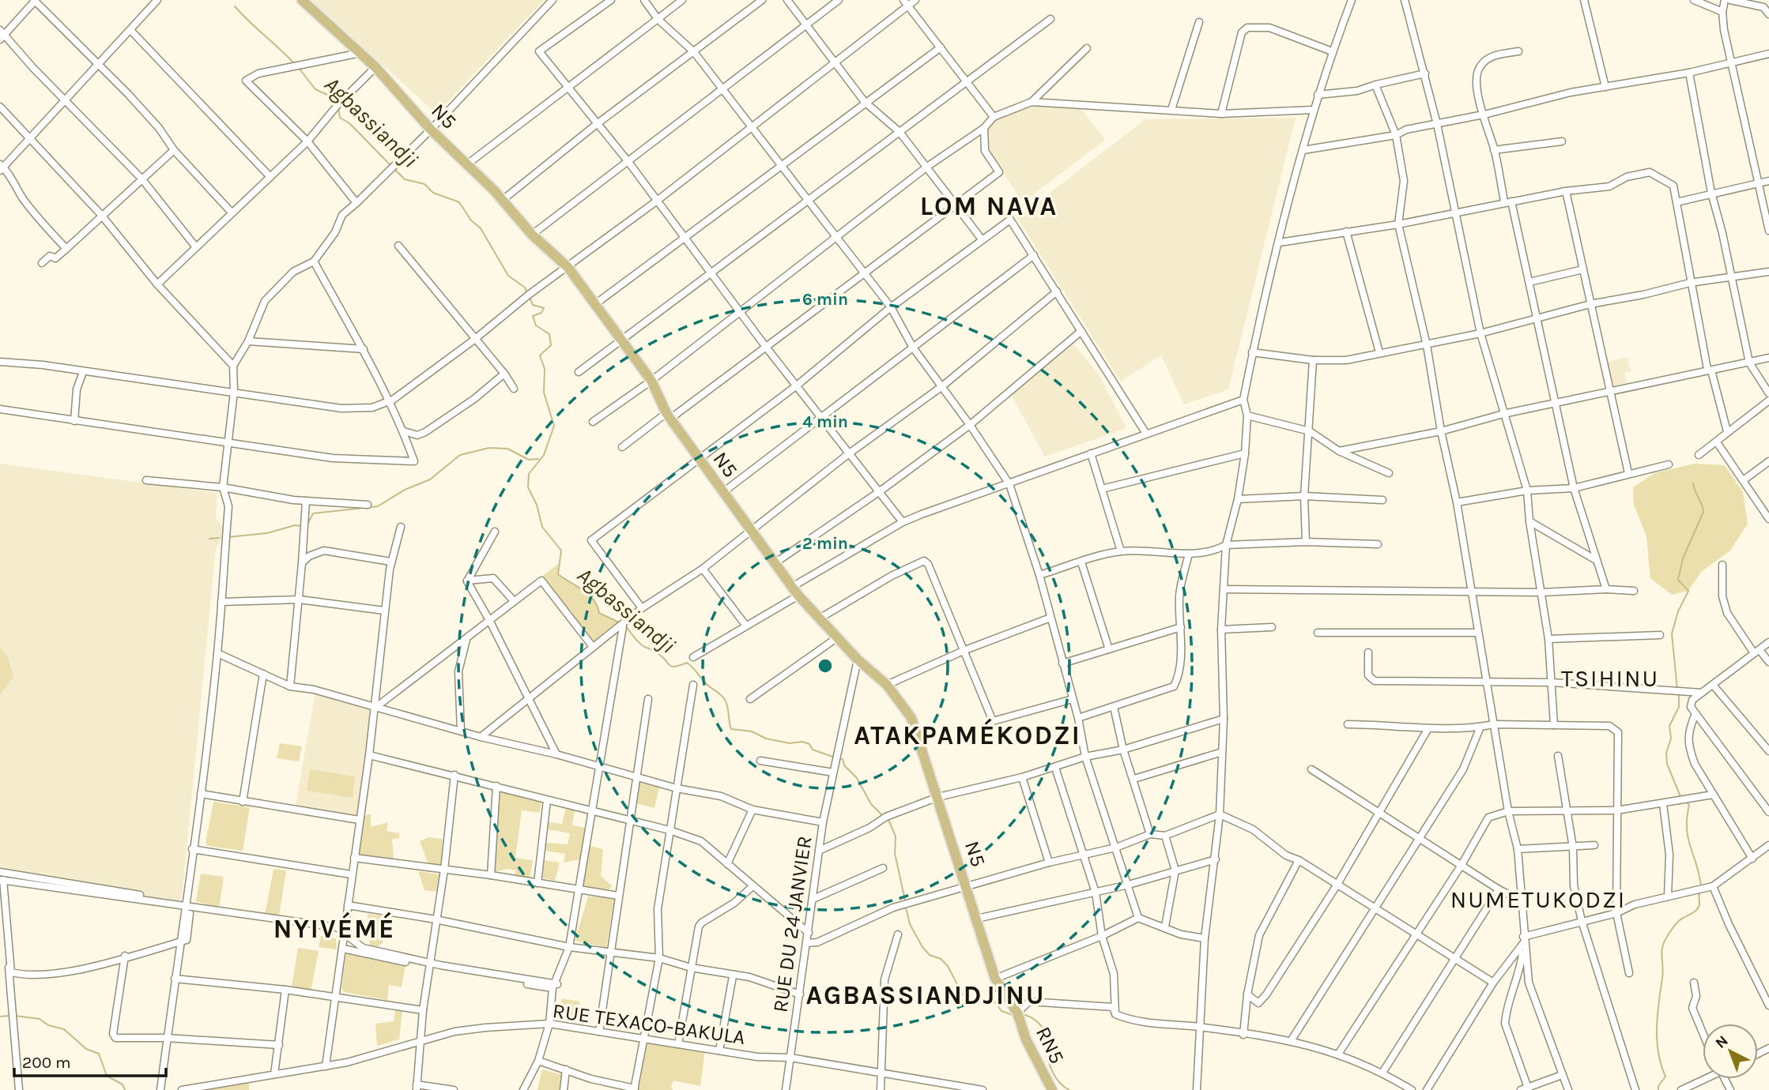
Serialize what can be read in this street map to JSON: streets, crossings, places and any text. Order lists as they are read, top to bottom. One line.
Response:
{"streets":{"main road":["N5","RN5"],"street":["RUE DU 24 JANVIER","RUE TEXACO-BAKULA"]},"crossings":[["N5","RUE DU 24 JANVIER"],["N5","RN5"],["RUE DU 24 JANVIER","RUE TEXACO-BAKULA"]],"districts":["LOM NAVA","TSIHINU","ATAKPAMÉKODZI","NUMETUKODZI","NYIVÉMÉ","AGBASSIANDJINU"],"water":["Agbassiandji"],"scale_bar":"200 m","north":"top left","rings":["6 min","4 min","2 min"]}
